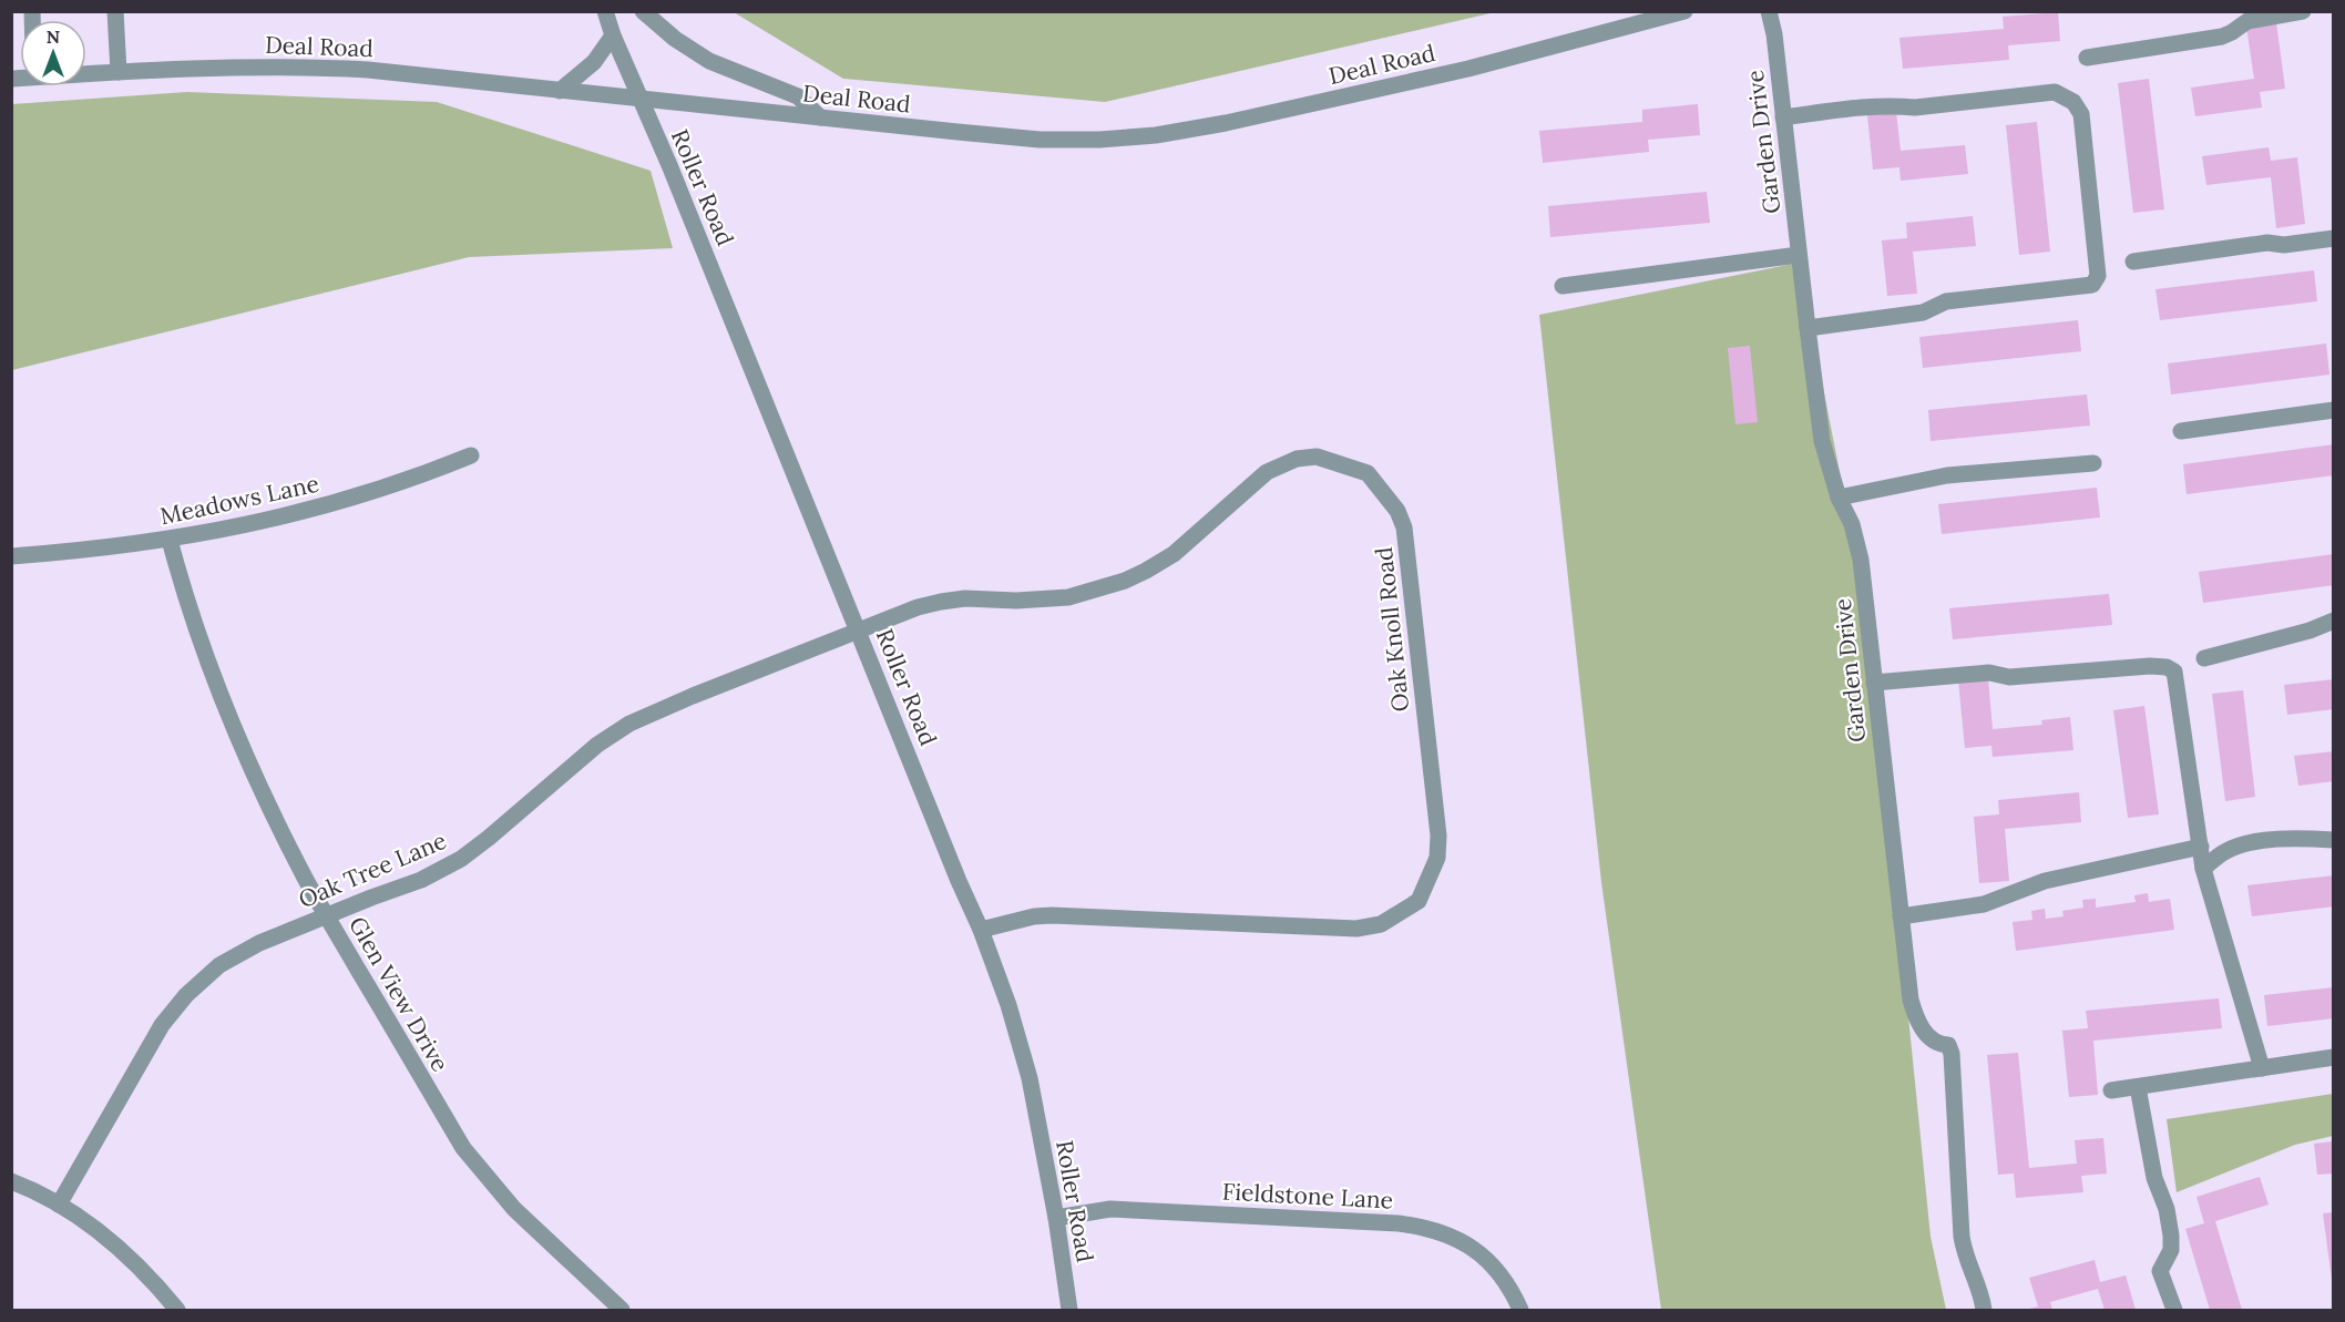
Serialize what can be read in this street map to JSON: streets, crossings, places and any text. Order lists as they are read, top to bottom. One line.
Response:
{"streets":{"street":["Deal Road","Garden Drive","Roller Road","Meadows Lane","Oak Knoll Road","Oak Tree Lane","Glen View Drive","Fieldstone Lane"]},"crossings":[["Deal Road","Roller Road"],["Roller Road","Oak Knoll Road"],["Roller Road","Oak Tree Lane"],["Roller Road","Fieldstone Lane"],["Meadows Lane","Glen View Drive"],["Oak Knoll Road","Oak Tree Lane"],["Oak Tree Lane","Glen View Drive"]],"north":"top"}
